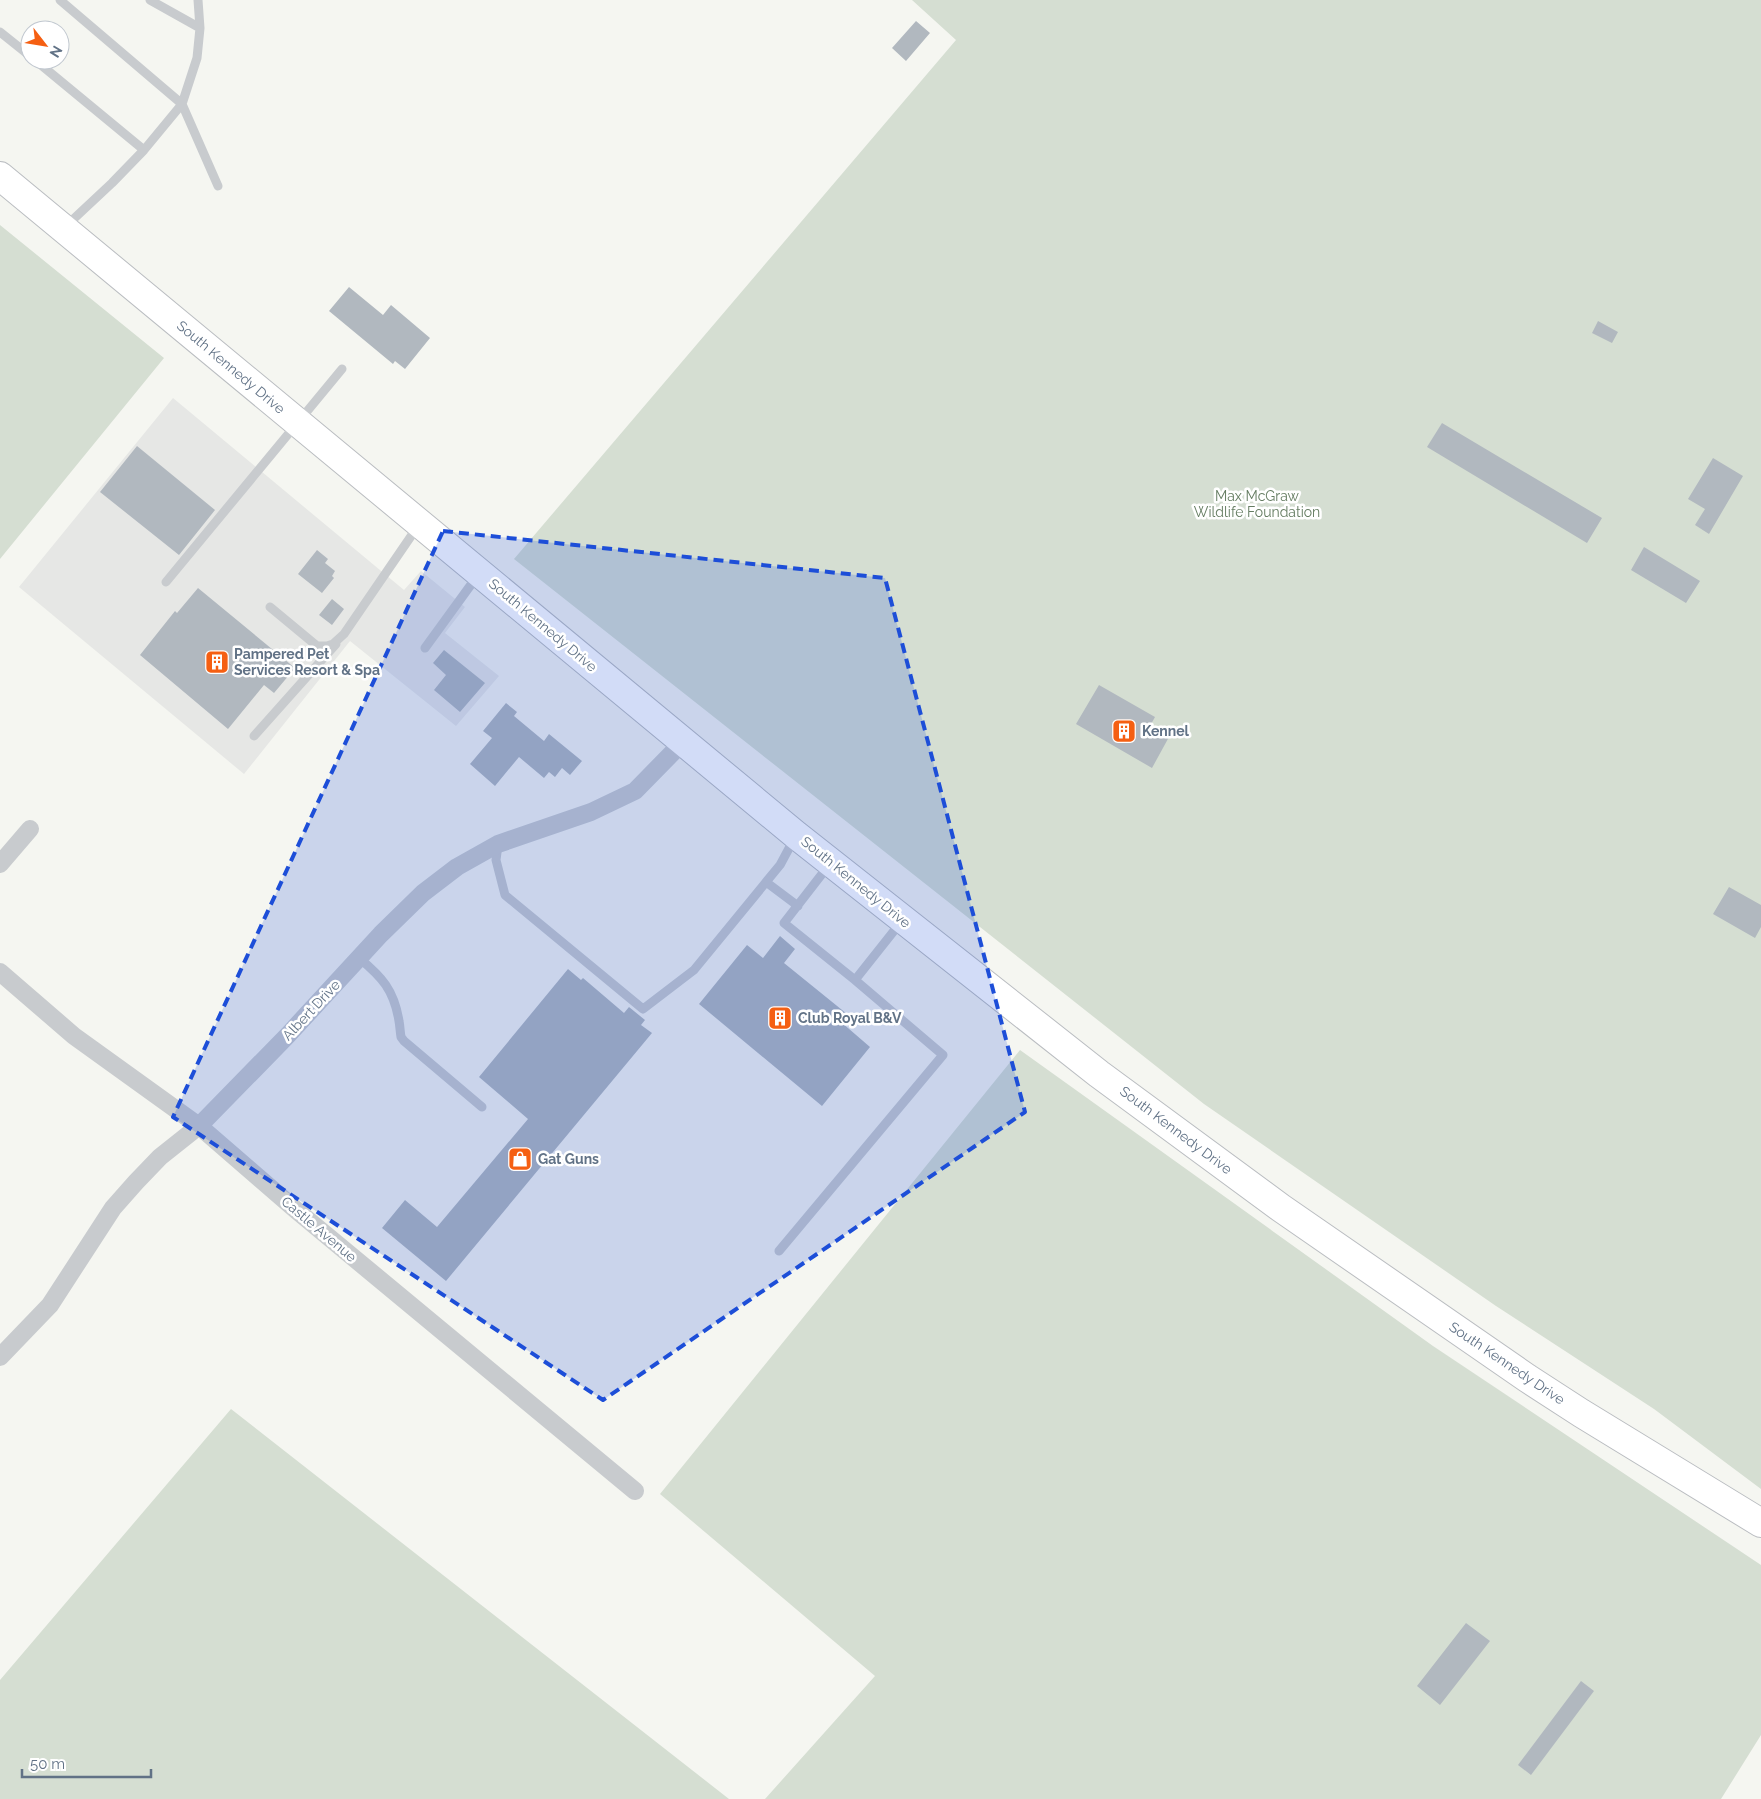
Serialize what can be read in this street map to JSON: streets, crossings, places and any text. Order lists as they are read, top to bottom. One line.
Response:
{"streets":{"main road":["South Kennedy Drive"],"street":["Albert Drive","Castle Avenue"]},"crossings":[["South Kennedy Drive","Albert Drive"],["Albert Drive","Castle Avenue"]],"parks":["Max McGraw Wildlife Foundation"],"places":{"building":["Pampered Pet Services Resort & Spa","Kennel","Club Royal B&V"],"shop":["Gat Guns"]},"scale_bar":"50 m","north":"bottom right"}
